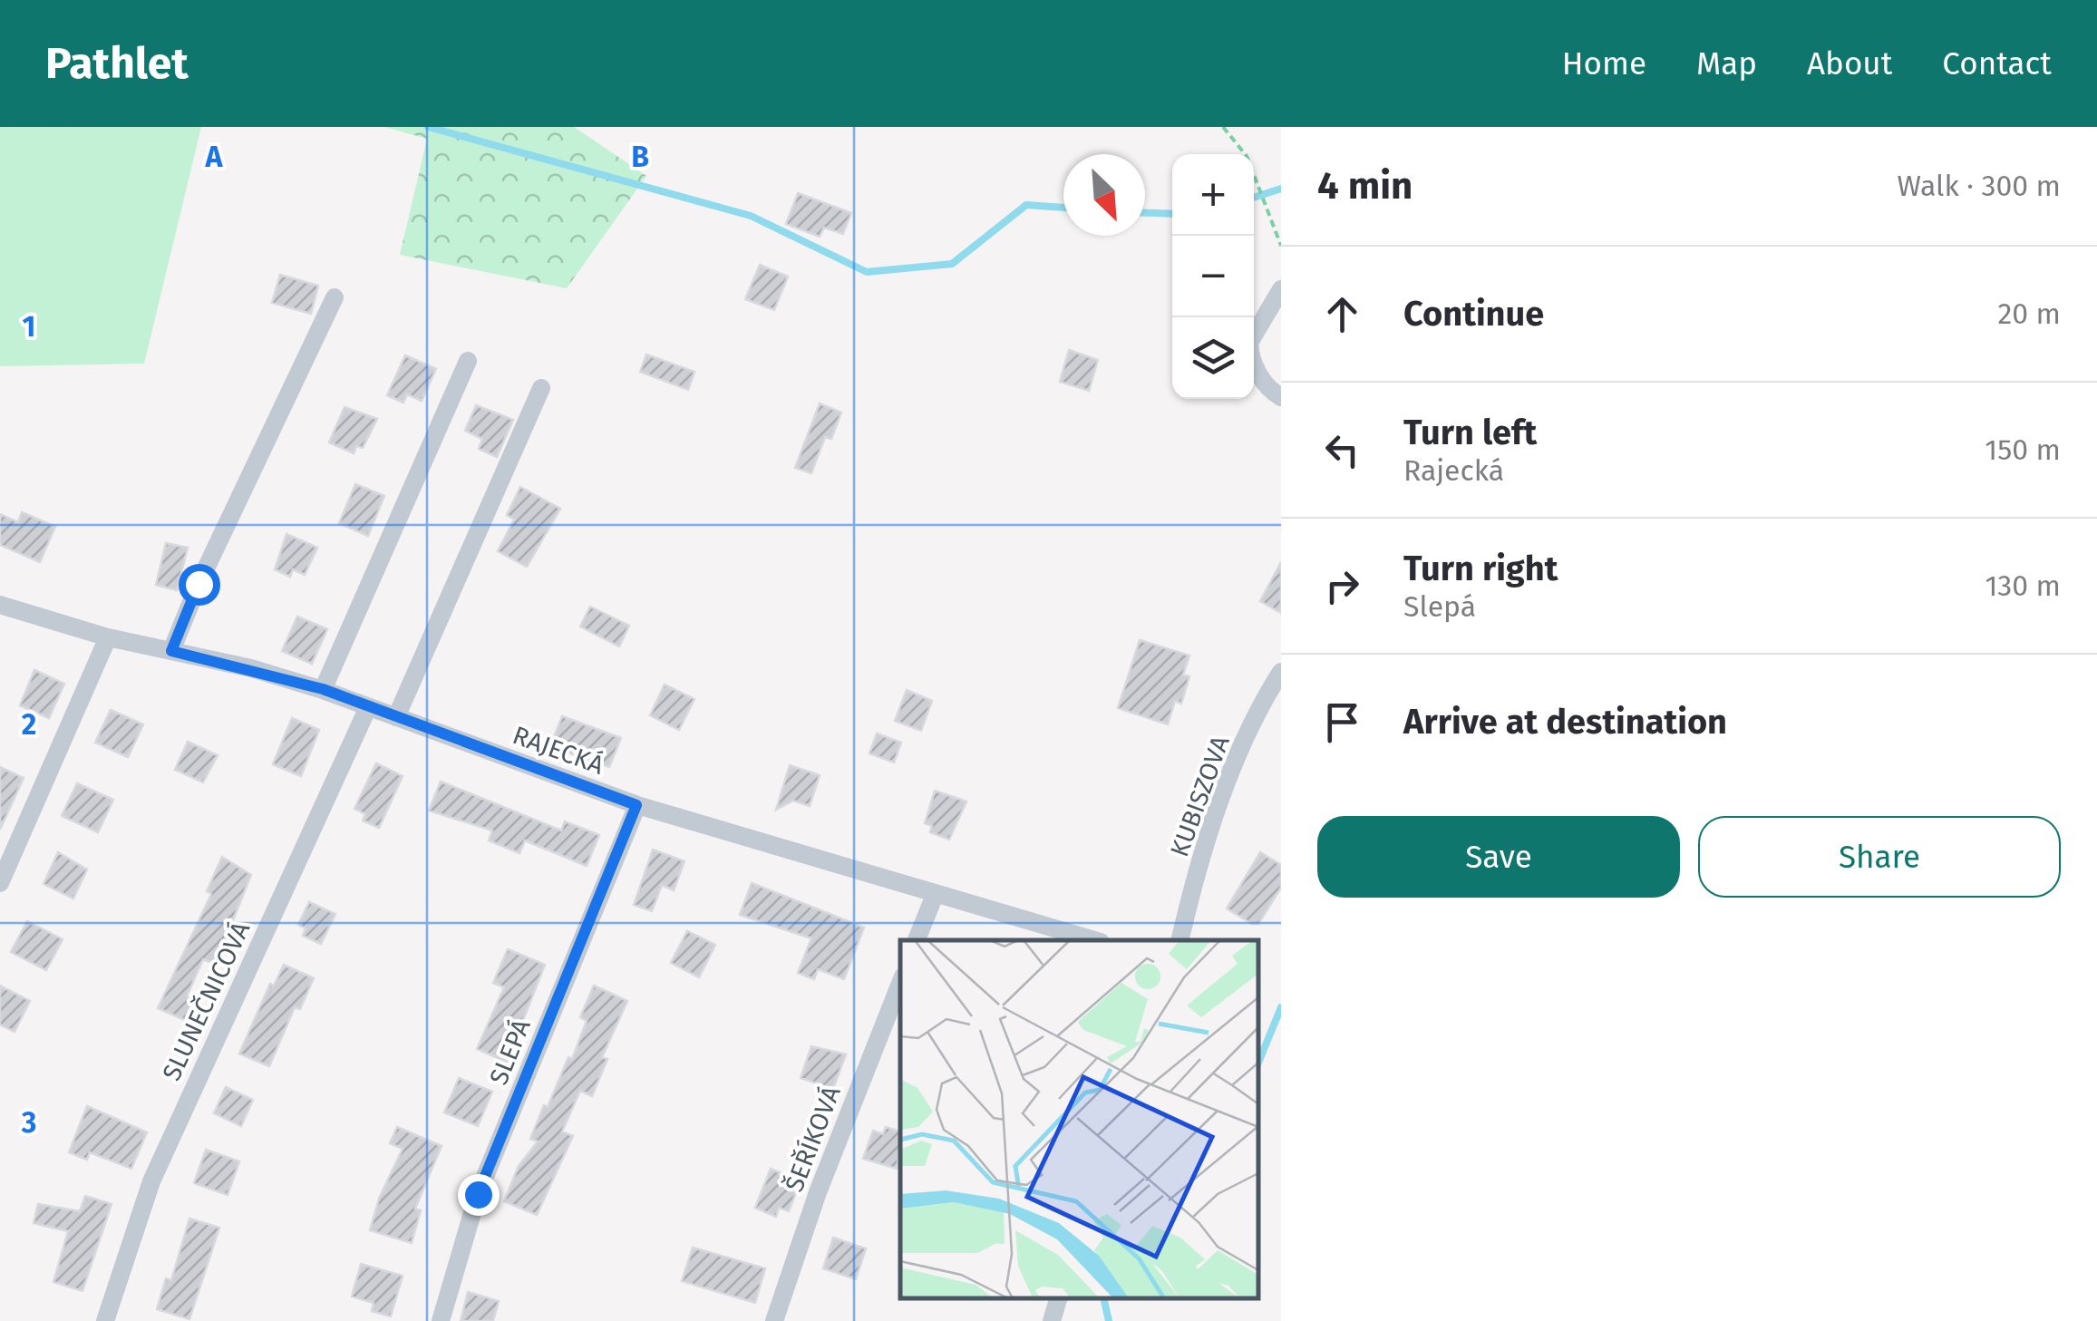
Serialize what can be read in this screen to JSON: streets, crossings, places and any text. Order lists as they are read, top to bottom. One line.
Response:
{"streets":{"street":["RAJECKÁ","KUBISZOVA","SLUNEČNICOVÁ","SLEPÁ","ŠEŘÍKOVÁ"]},"crossings":[["RAJECKÁ","SLUNEČNICOVÁ"],["RAJECKÁ","SLEPÁ"]],"north":"bottom right","page":{"header":"Pathlet","nav":["Home","Map","About","Contact"],"heading":["4 min","Walk · 300 m"],"map_buttons":["+","−"],"list":[["Continue","20 m"],["Turn left","Rajecká","150 m"],["Turn right","Slepá","130 m"],"Arrive at destination"],"buttons":["Save","Share"]},"grid":{"columns":["A","B"],"rows":["1","2","3"]}}
